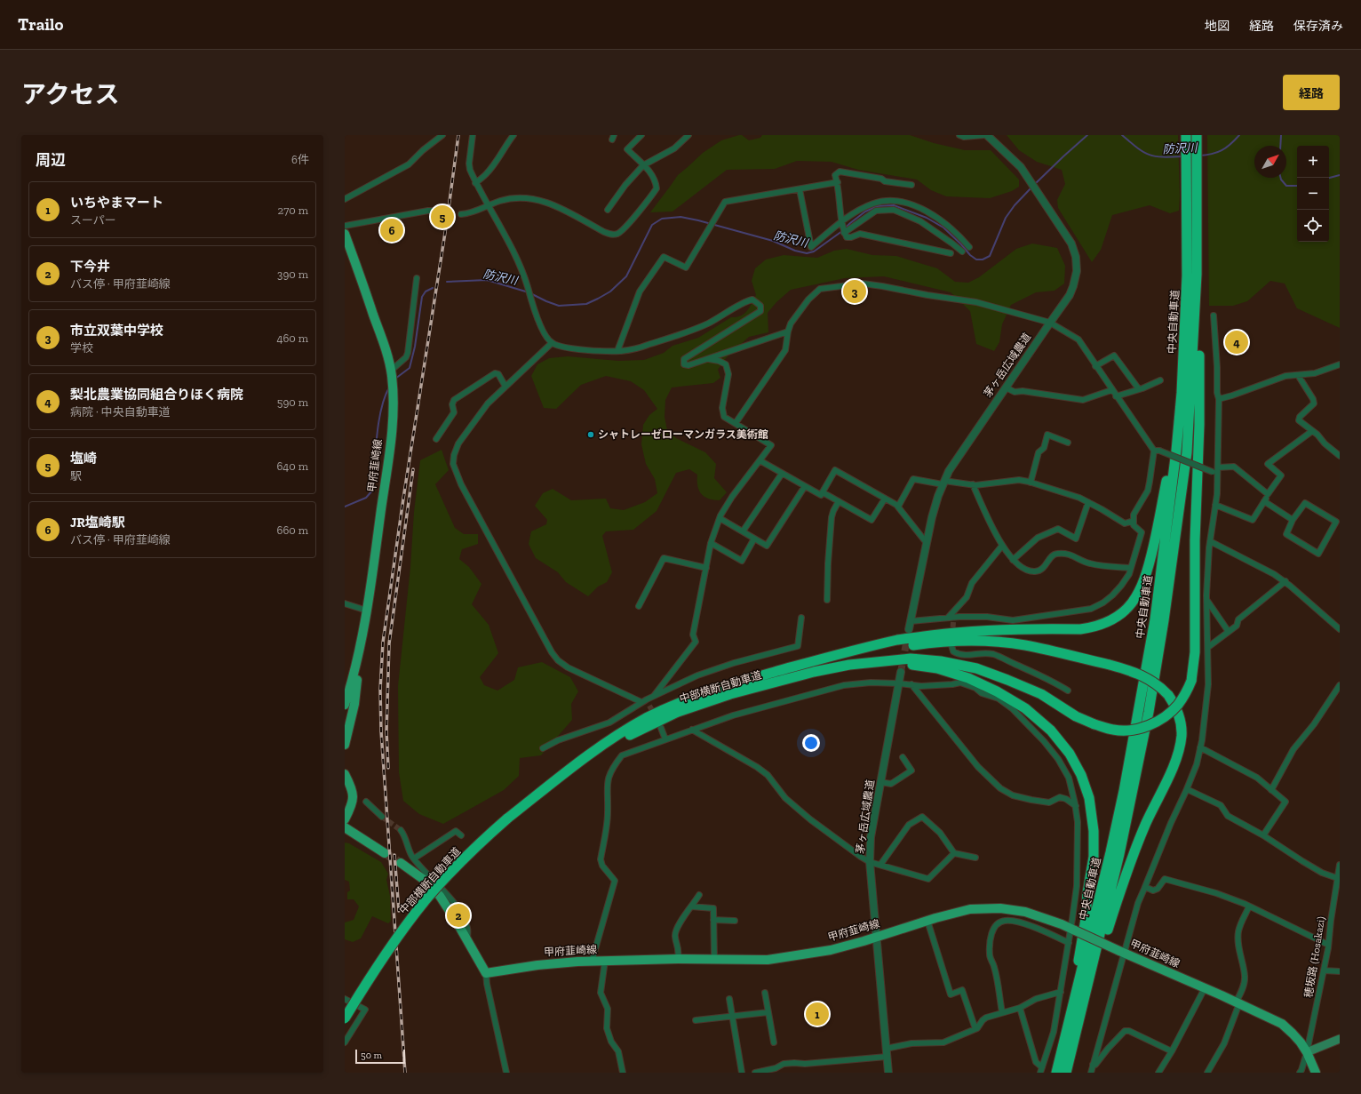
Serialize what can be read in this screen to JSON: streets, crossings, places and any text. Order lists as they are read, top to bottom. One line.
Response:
{"streets":{"highway":["中央自動車道","中部横断自動車道"],"main road":["甲府韮崎線"],"street":["茅ヶ岳広域農道","穂坂路 (Hosakazi)"]},"crossings":[["茅ヶ岳広域農道","甲府韮崎線"],["甲府韮崎線","穂坂路 (Hosakazi)"]],"water":["防沢川"],"places":["シャトレーゼローマンガラス美術館"],"scale_bar":"50 m","north":"top right","page":{"header":"Trailo","nav":["地図","経路","保存済み"],"title":"アクセス","buttons":"経路","heading":["周辺","6件"],"map_buttons":["+","−"],"list":[{"mark":"1","name":"いちやまマート","note":"スーパー","value":"270 m"},{"mark":"2","name":"下今井","note":"バス停 · 甲府韮崎線","value":"390 m"},{"mark":"3","name":"市立双葉中学校","note":"学校","value":"460 m"},{"mark":"4","name":"梨北農業協同組合りほく病院","note":"病院 · 中央自動車道","value":"590 m"},{"mark":"5","name":"塩崎","note":"駅","value":"640 m"},{"mark":"6","name":"JR塩崎駅","note":"バス停 · 甲府韮崎線","value":"660 m"}],"pins":["5","6","3","4","2","1"],"scale":"50 m"}}
